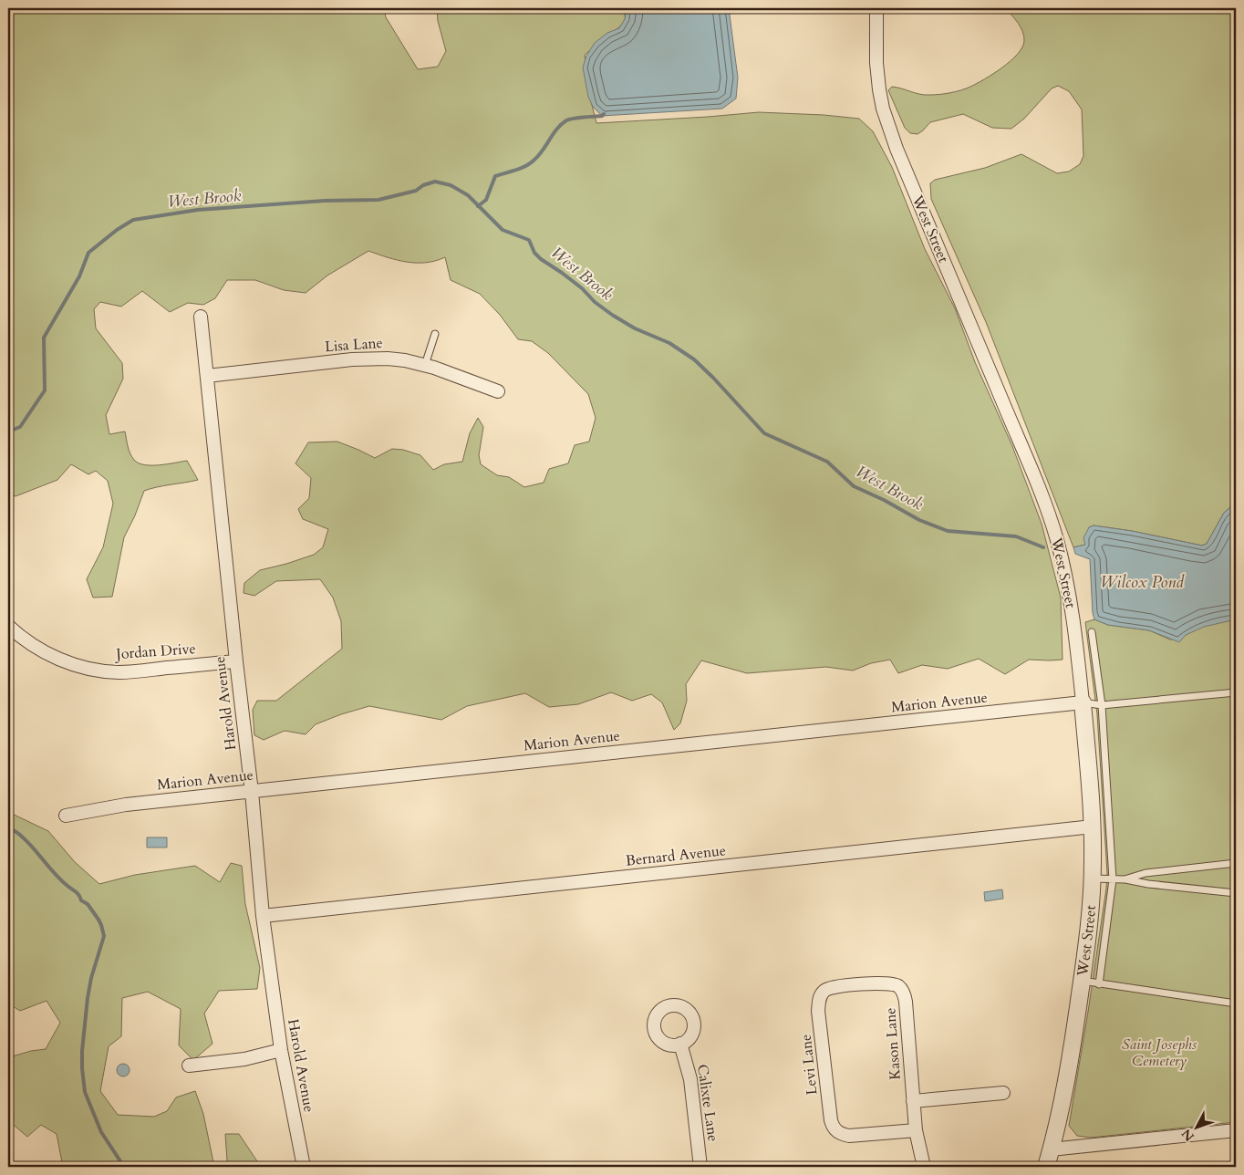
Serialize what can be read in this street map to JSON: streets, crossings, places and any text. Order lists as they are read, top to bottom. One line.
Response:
{"streets":{"street":["West Street","Lisa Lane","Jordan Drive","Marion Avenue","Harold Avenue","Bernard Avenue","Kason Lane","Levi Lane","Calixte Lane"]},"crossings":[["West Street","Marion Avenue"],["West Street","Bernard Avenue"],["Lisa Lane","Harold Avenue"],["Jordan Drive","Harold Avenue"],["Marion Avenue","Harold Avenue"],["Harold Avenue","Bernard Avenue"],["Kason Lane","Levi Lane"]],"water":["West Brook","Wilcox Pond"],"parks":["Saint Josephs Cemetery"],"north":"bottom left"}
